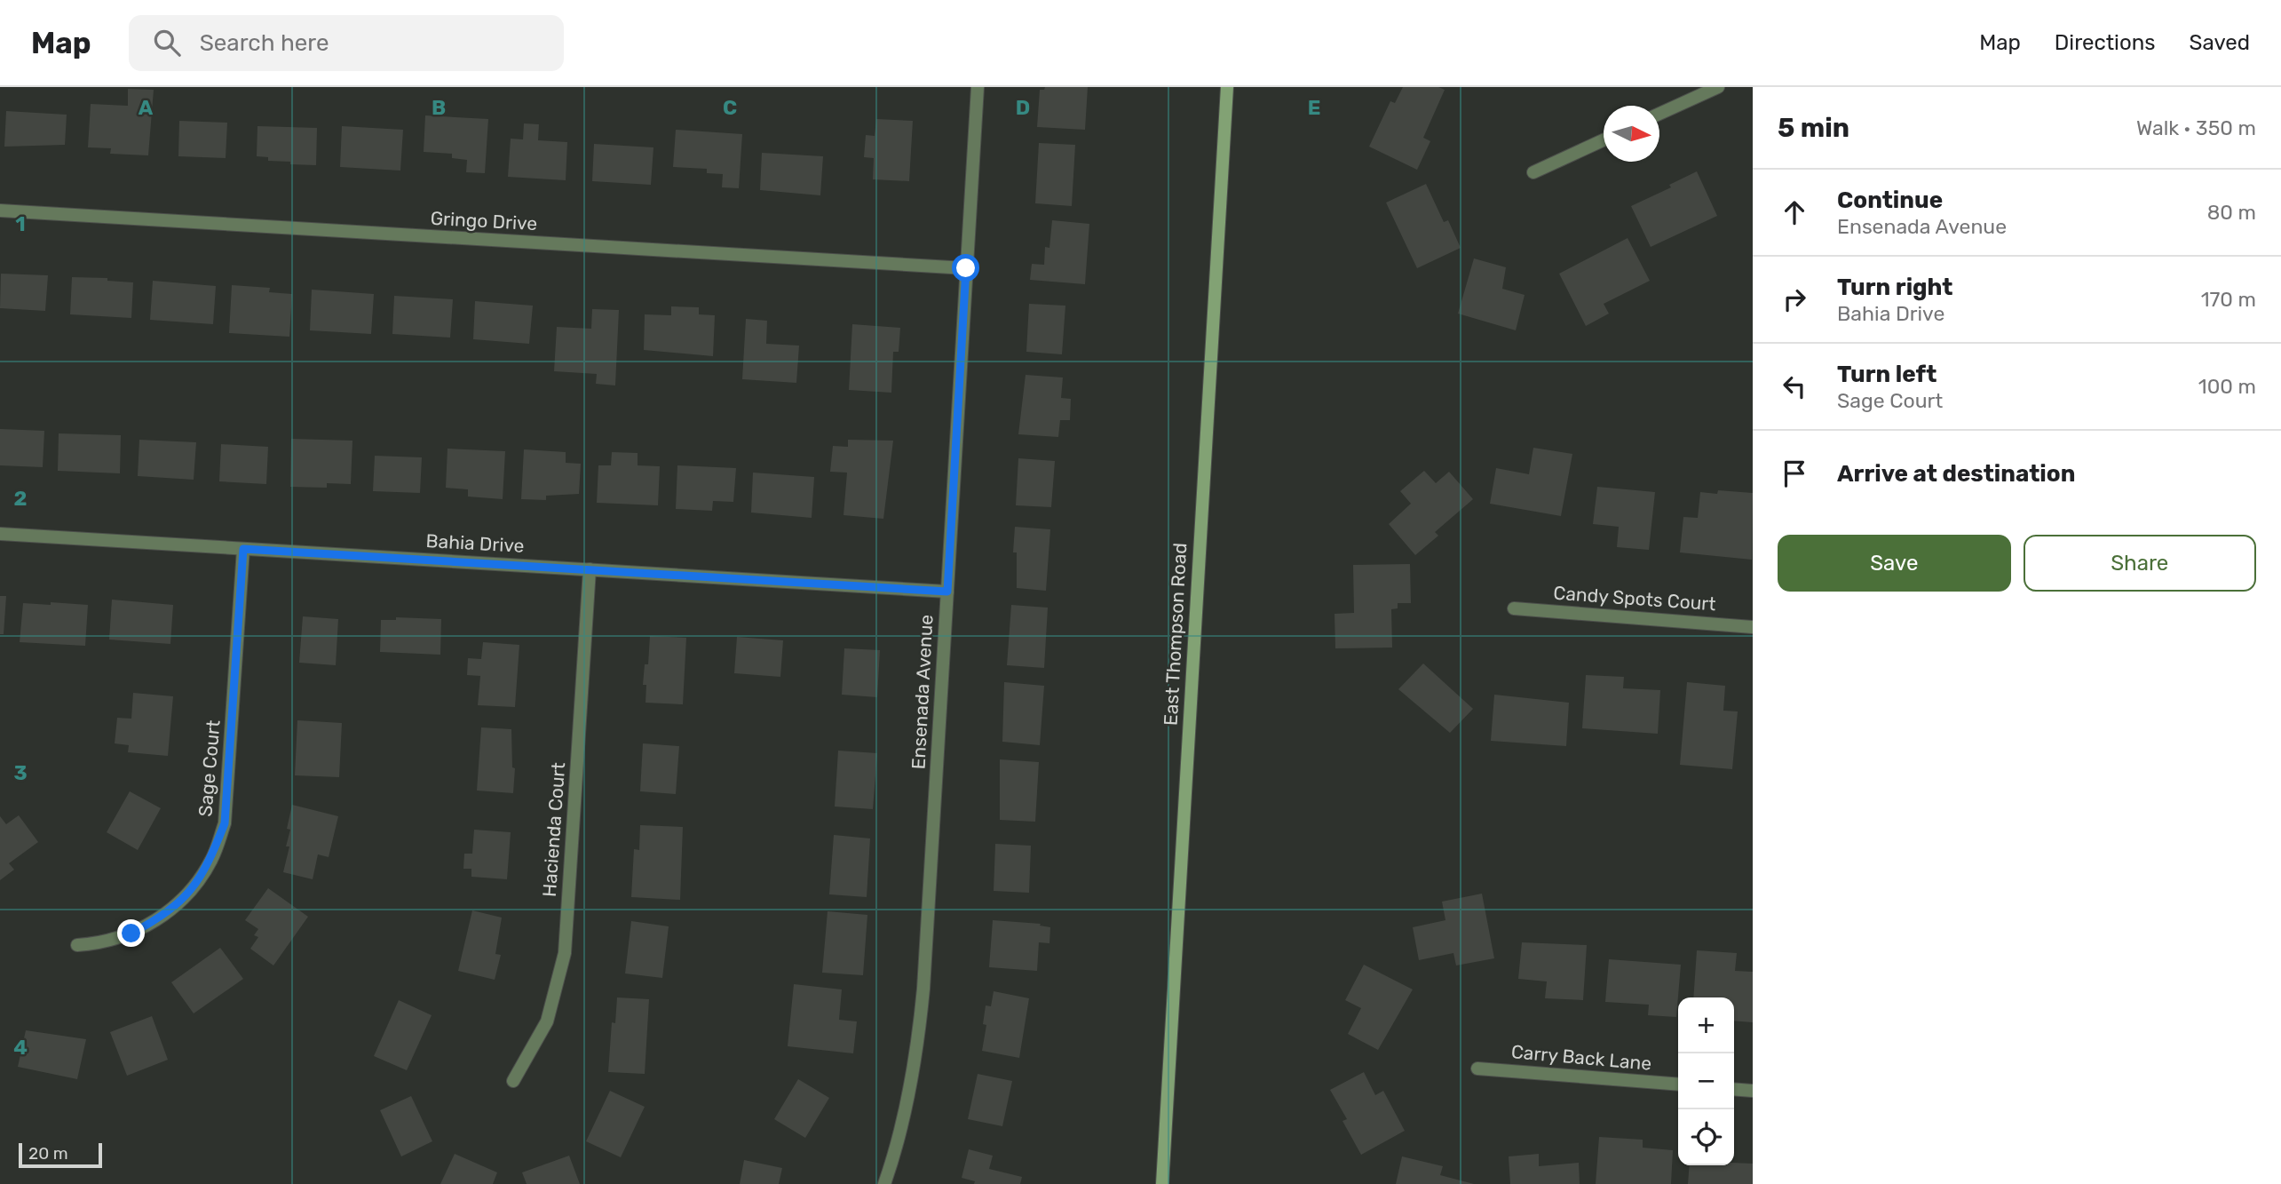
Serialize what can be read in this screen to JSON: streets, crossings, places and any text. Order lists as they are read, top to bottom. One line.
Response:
{"streets":{"main road":["East Thompson Road"],"street":["Gringo Drive","Bahia Drive","Candy Spots Court","Ensenada Avenue","Sage Court","Hacienda Court","Carry Back Lane"]},"crossings":[["Gringo Drive","Ensenada Avenue"],["Bahia Drive","Ensenada Avenue"],["Bahia Drive","Sage Court"],["Bahia Drive","Hacienda Court"]],"scale_bar":"20 m","north":"right","page":{"header":"Map","search":"Search here","nav":["Map","Directions","Saved"],"heading":["5 min","Walk · 350 m"],"list":[["Continue","Ensenada Avenue","80 m"],["Turn right","Bahia Drive","170 m"],["Turn left","Sage Court","100 m"],"Arrive at destination"],"buttons":["Save","Share"],"map_buttons":["+","−"],"scale":"20 m"},"grid":{"columns":["A","B","C","D","E"],"rows":["1","2","3","4"]}}
